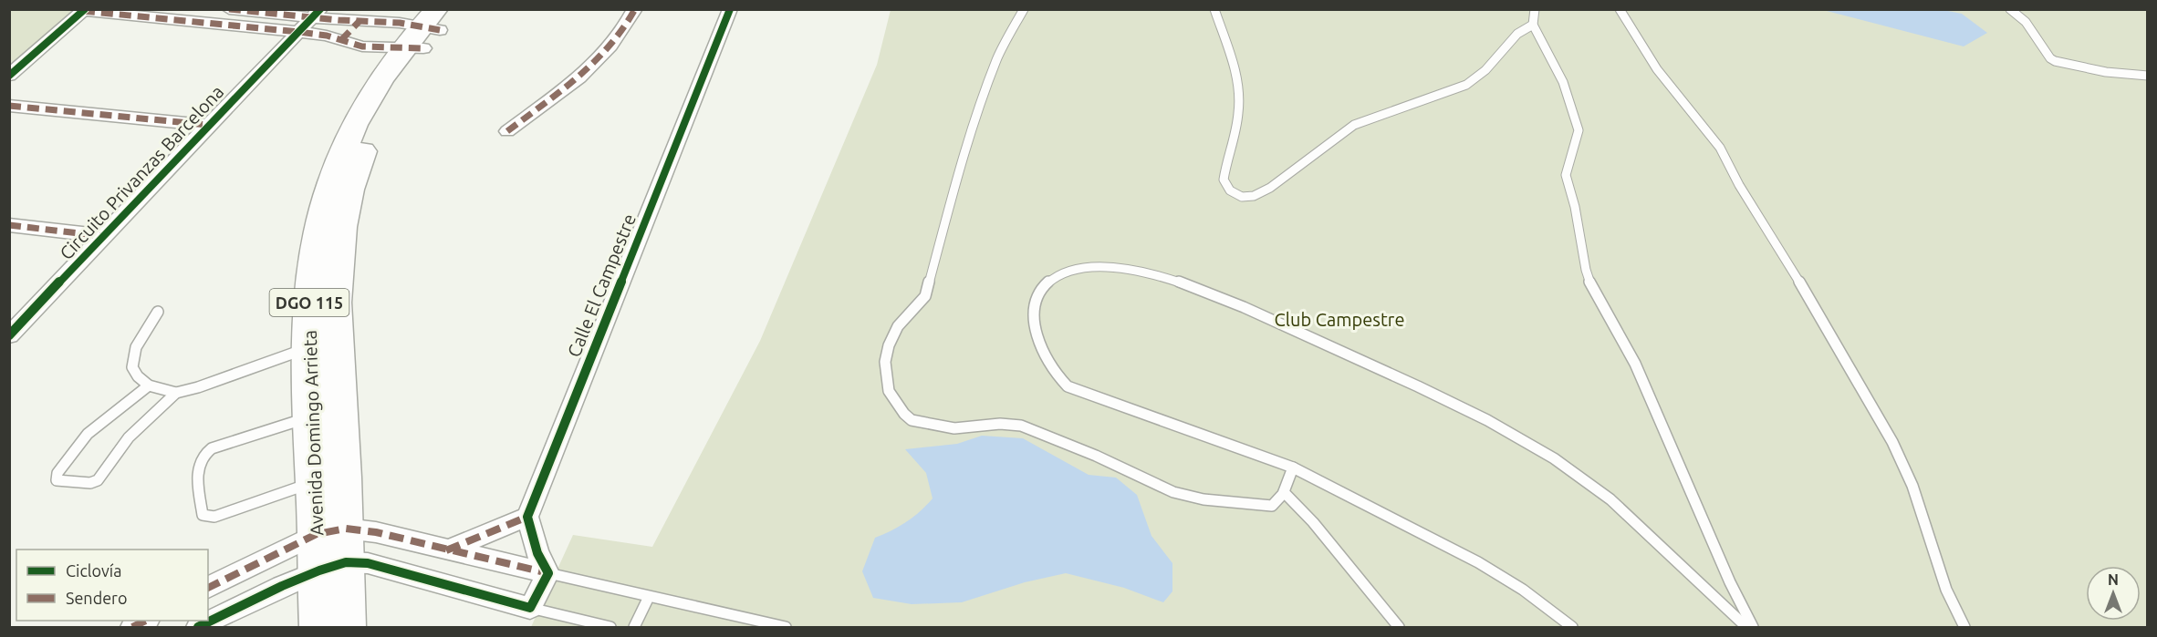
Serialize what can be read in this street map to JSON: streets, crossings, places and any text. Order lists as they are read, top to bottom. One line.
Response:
{"streets":{"main road":["DGO 115","Avenida Domingo Arrieta"],"street":["Circuito Privanzas Barcelona","Calle El Campestre"]},"parks":["Club Campestre"],"legend":["Ciclovía","Sendero"],"north":"top"}
